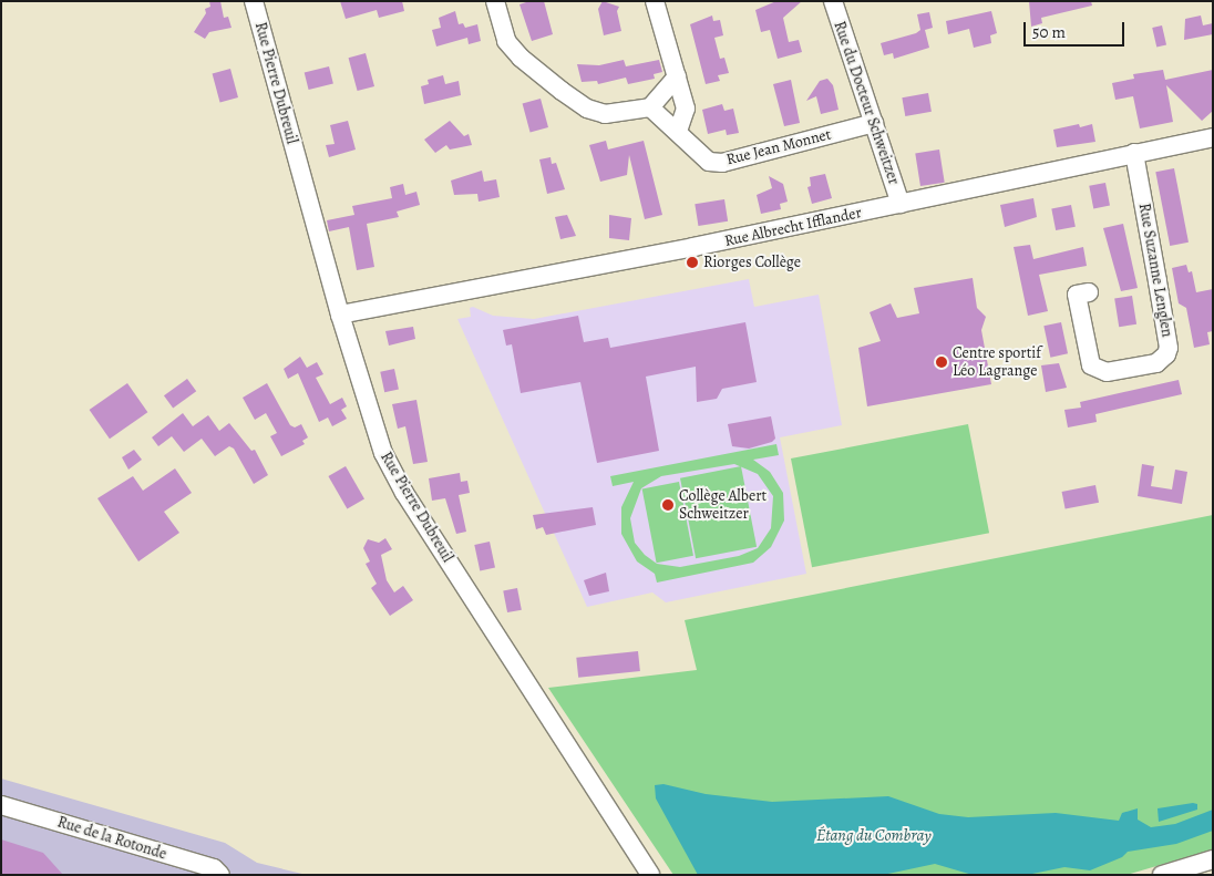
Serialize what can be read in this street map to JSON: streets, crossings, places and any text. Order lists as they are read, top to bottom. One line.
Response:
{"streets":{"street":["Rue Pierre Dubreuil","Rue du Docteur Schweitzer","Rue Jean Monnet","Rue Albrecht Ifflander","Rue Suzanne Lenglen","Rue de la Rotonde"]},"crossings":[["Rue Pierre Dubreuil","Rue Albrecht Ifflander"],["Rue du Docteur Schweitzer","Rue Jean Monnet"],["Rue du Docteur Schweitzer","Rue Albrecht Ifflander"],["Rue Albrecht Ifflander","Rue Suzanne Lenglen"]],"water":["Étang du Combray"],"places":["Riorges Collège","Centre sportif Léo Lagrange","Collège Albert Schweitzer"],"scale_bar":"50 m"}
